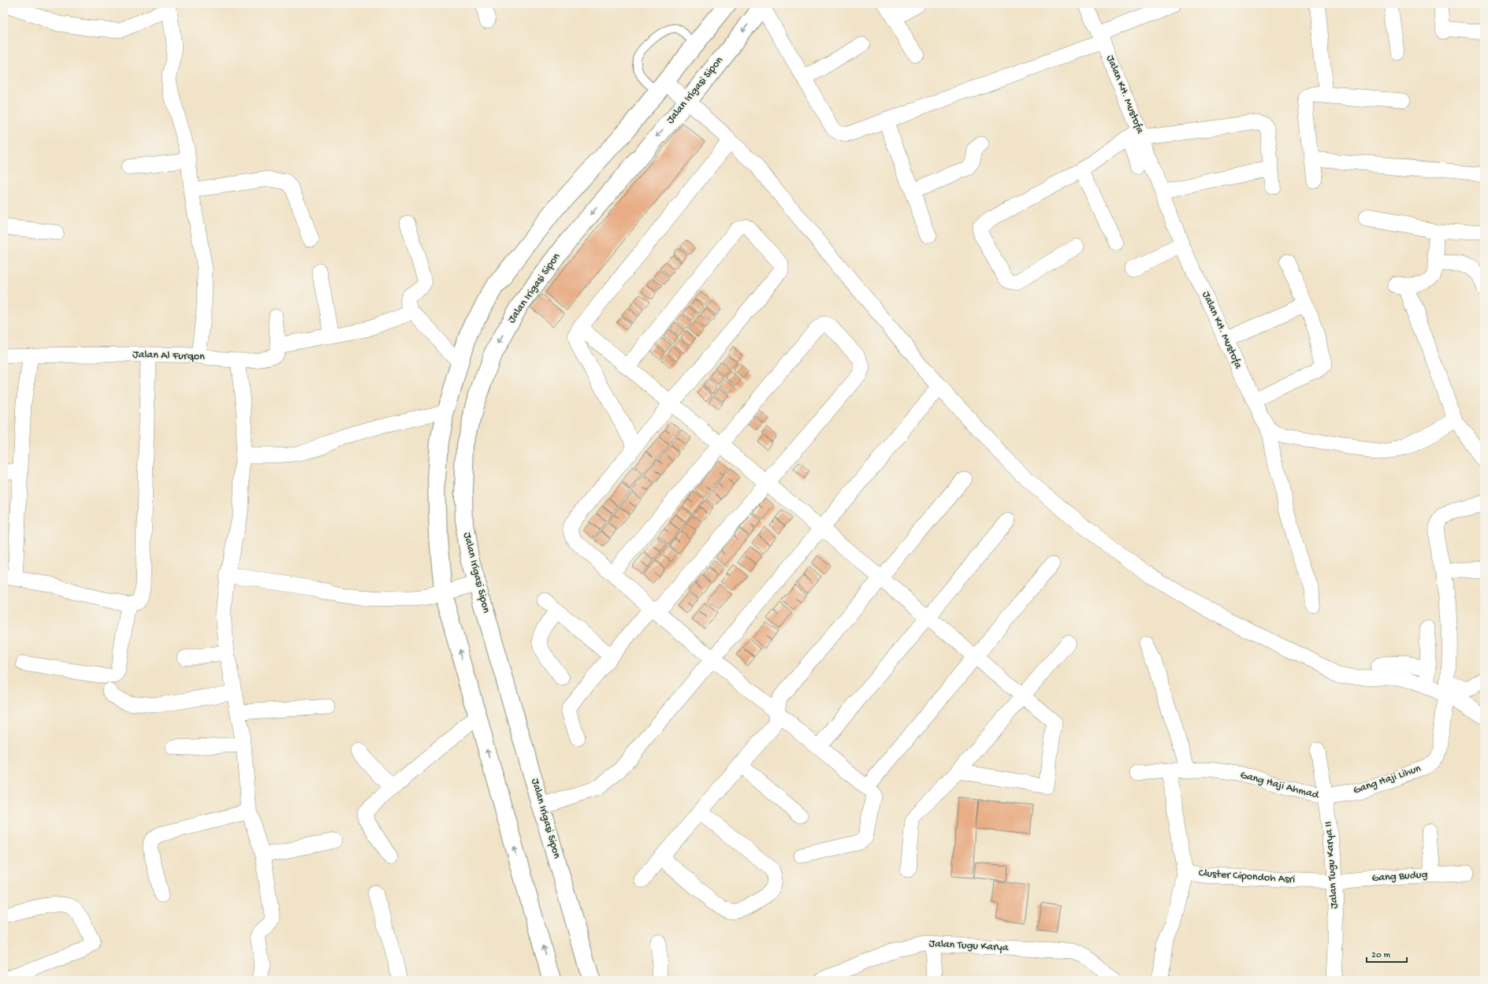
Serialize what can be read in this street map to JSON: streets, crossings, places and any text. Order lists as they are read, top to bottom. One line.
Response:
{"streets":{"street":["Jalan Irigasi Sipon","Jalan KH. Mustofa","Jalan Al Furqon","Gang Haji Lihun","Gang Haji Ahmad","Jalan Tugu Karya II","Cluster Cipondoh Asri","Gang Budug","Jalan Tugu Karya"]},"crossings":[["Gang Haji Lihun","Gang Haji Ahmad"],["Gang Haji Lihun","Jalan Tugu Karya II"],["Gang Haji Ahmad","Jalan Tugu Karya II"],["Jalan Tugu Karya II","Cluster Cipondoh Asri"],["Jalan Tugu Karya II","Gang Budug"],["Cluster Cipondoh Asri","Gang Budug"]],"scale_bar":"20 m"}
